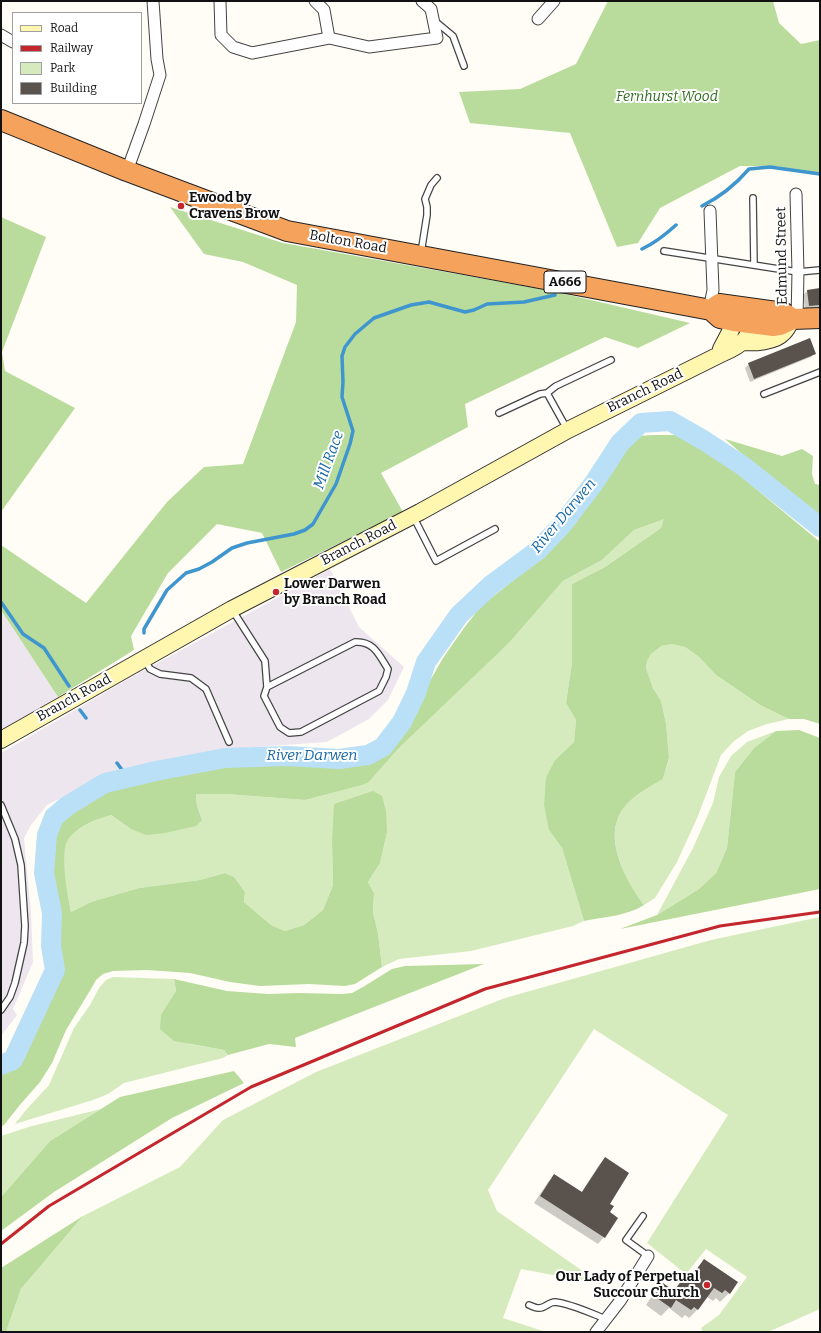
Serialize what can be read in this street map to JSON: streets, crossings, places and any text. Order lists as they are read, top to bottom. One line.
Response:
{"streets":{"highway":["Bolton Road","A666"],"street":["Edmund Street","Branch Road"]},"crossings":[["Bolton Road","Edmund Street"]],"water":["Mill Race","River Darwen"],"parks":["Fernhurst Wood"],"places":["Ewood by Cravens Brow","Lower Darwen by Branch Road","Our Lady of Perpetual Succour Church"],"legend":["Road","Railway","Park","Building"]}
